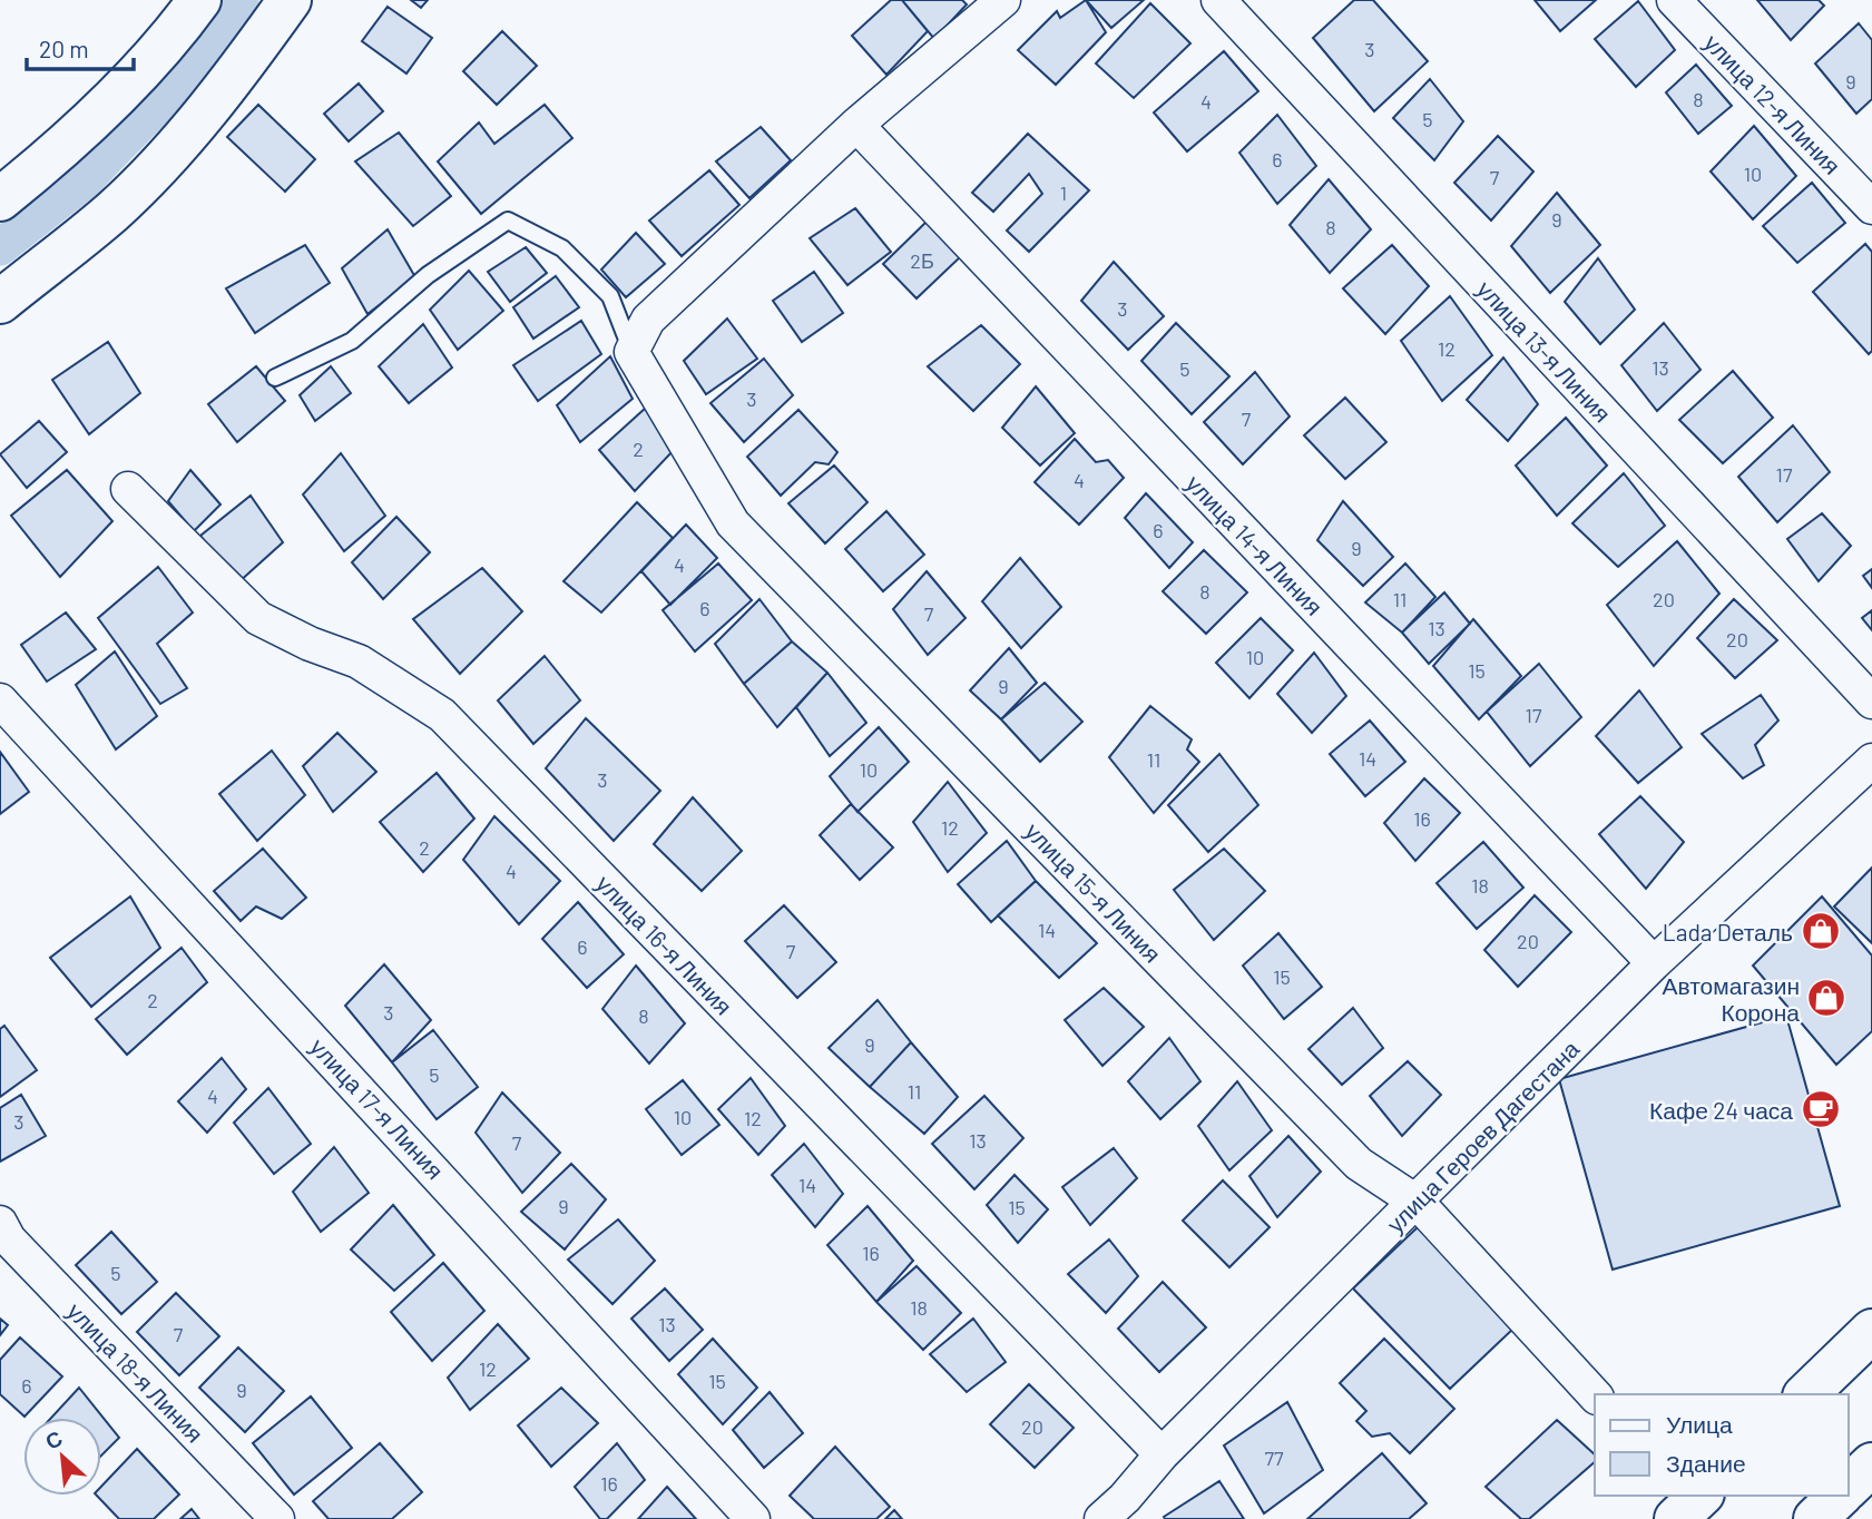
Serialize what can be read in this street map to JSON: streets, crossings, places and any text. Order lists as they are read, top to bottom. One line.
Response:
{"streets":{"street":["улица 12-я Линия","улица 13-я Линия","улица 14-я Линия","улица 15-я Линия","улица 16-я Линия","улица 17-я Линия","улица Героев Дагестана","улица 18-я Линия"]},"crossings":[["улица 14-я Линия","улица Героев Дагестана"],["улица 15-я Линия","улица Героев Дагестана"],["улица 16-я Линия","улица Героев Дагестана"]],"places":{"shop":["Lada Dеталь","Автомагазин Корона"],"cafe":["Кафе 24 часа"]},"house_numbers":["3","9","8","4","5","6","10","7","1","9","8","2Б","3","12","13","5","3","7","2","17","4","6","9","4","8","11","20","6","7","13","20","10","15","9","17","14","11","10","3","16","12","2","4","18","14","20","6","7","15","2","3","8","9","5","11","4","10","12","3","13","7","14","9","15","16","5","18","13","7","12","15","6","9","20","77","16"],"legend":["Улица","Здание"],"scale_bar":"20 m","north":"top left"}
